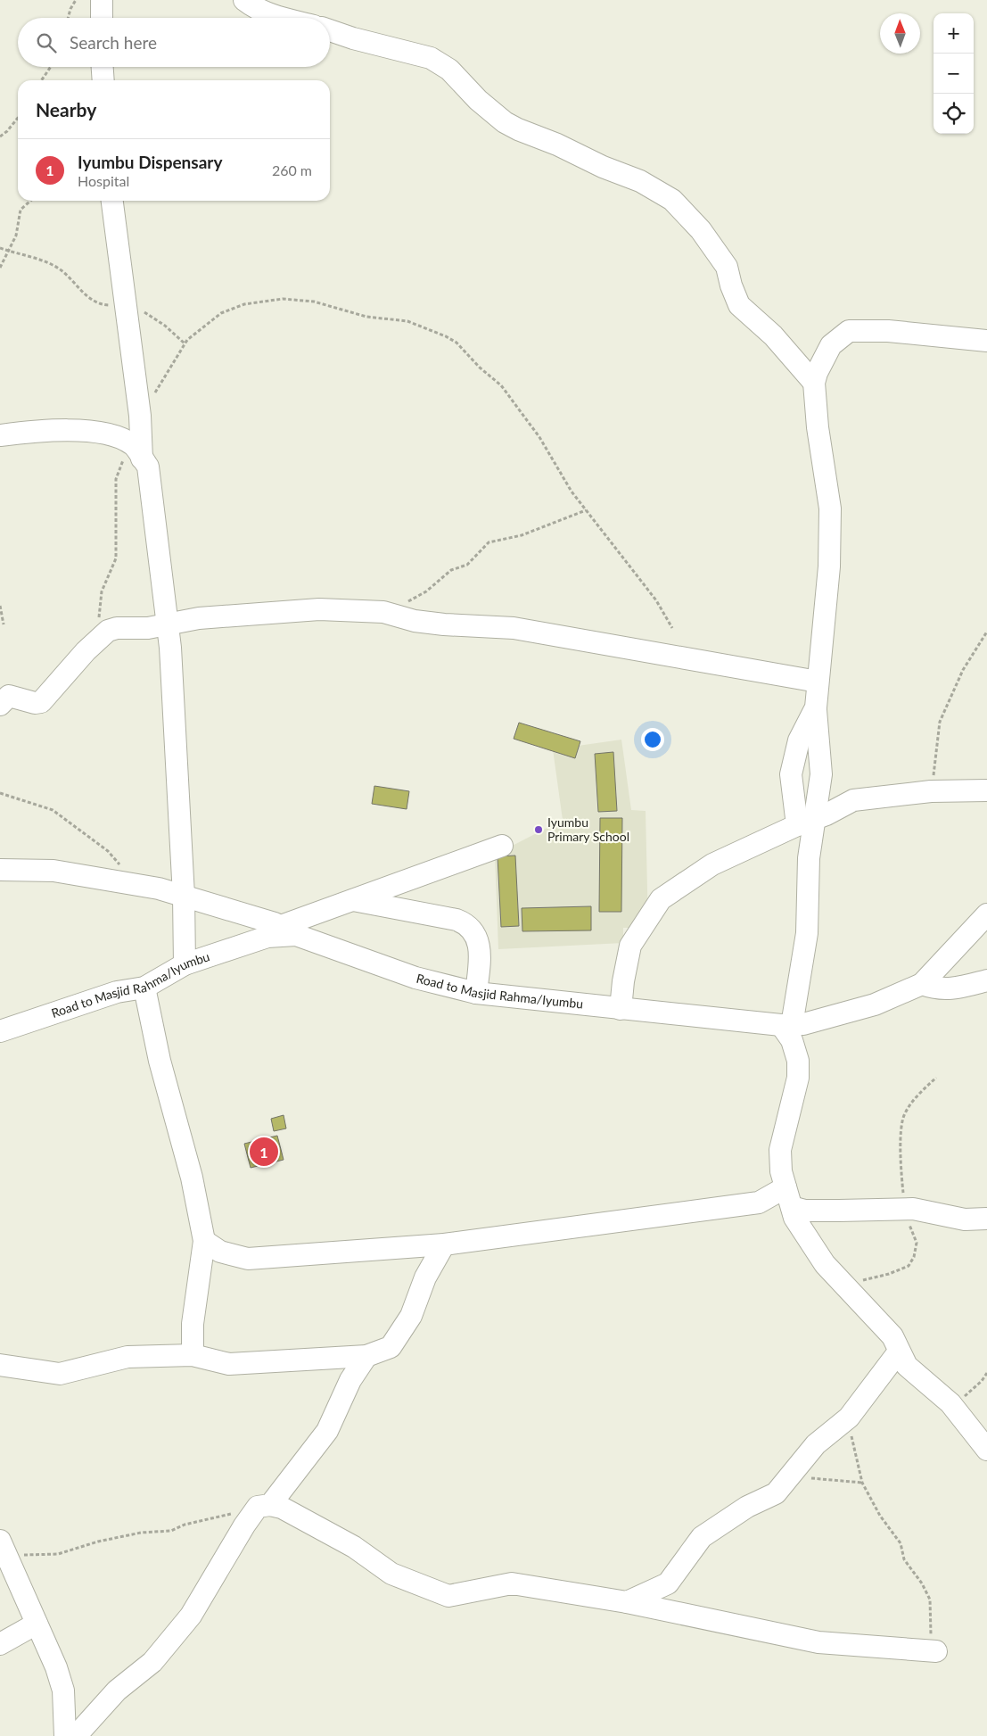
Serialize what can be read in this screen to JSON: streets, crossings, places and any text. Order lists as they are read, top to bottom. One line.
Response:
{"streets":{"street":["Road to Masjid Rahma/Iyumbu"]},"places":["Iyumbu Primary School"],"north":"top","page":{"map_buttons":["+","−"],"search":"Search here","heading":"Nearby","list":[{"mark":"1","name":"Iyumbu Dispensary","note":"Hospital","value":"260 m"}],"pins":"1"}}
